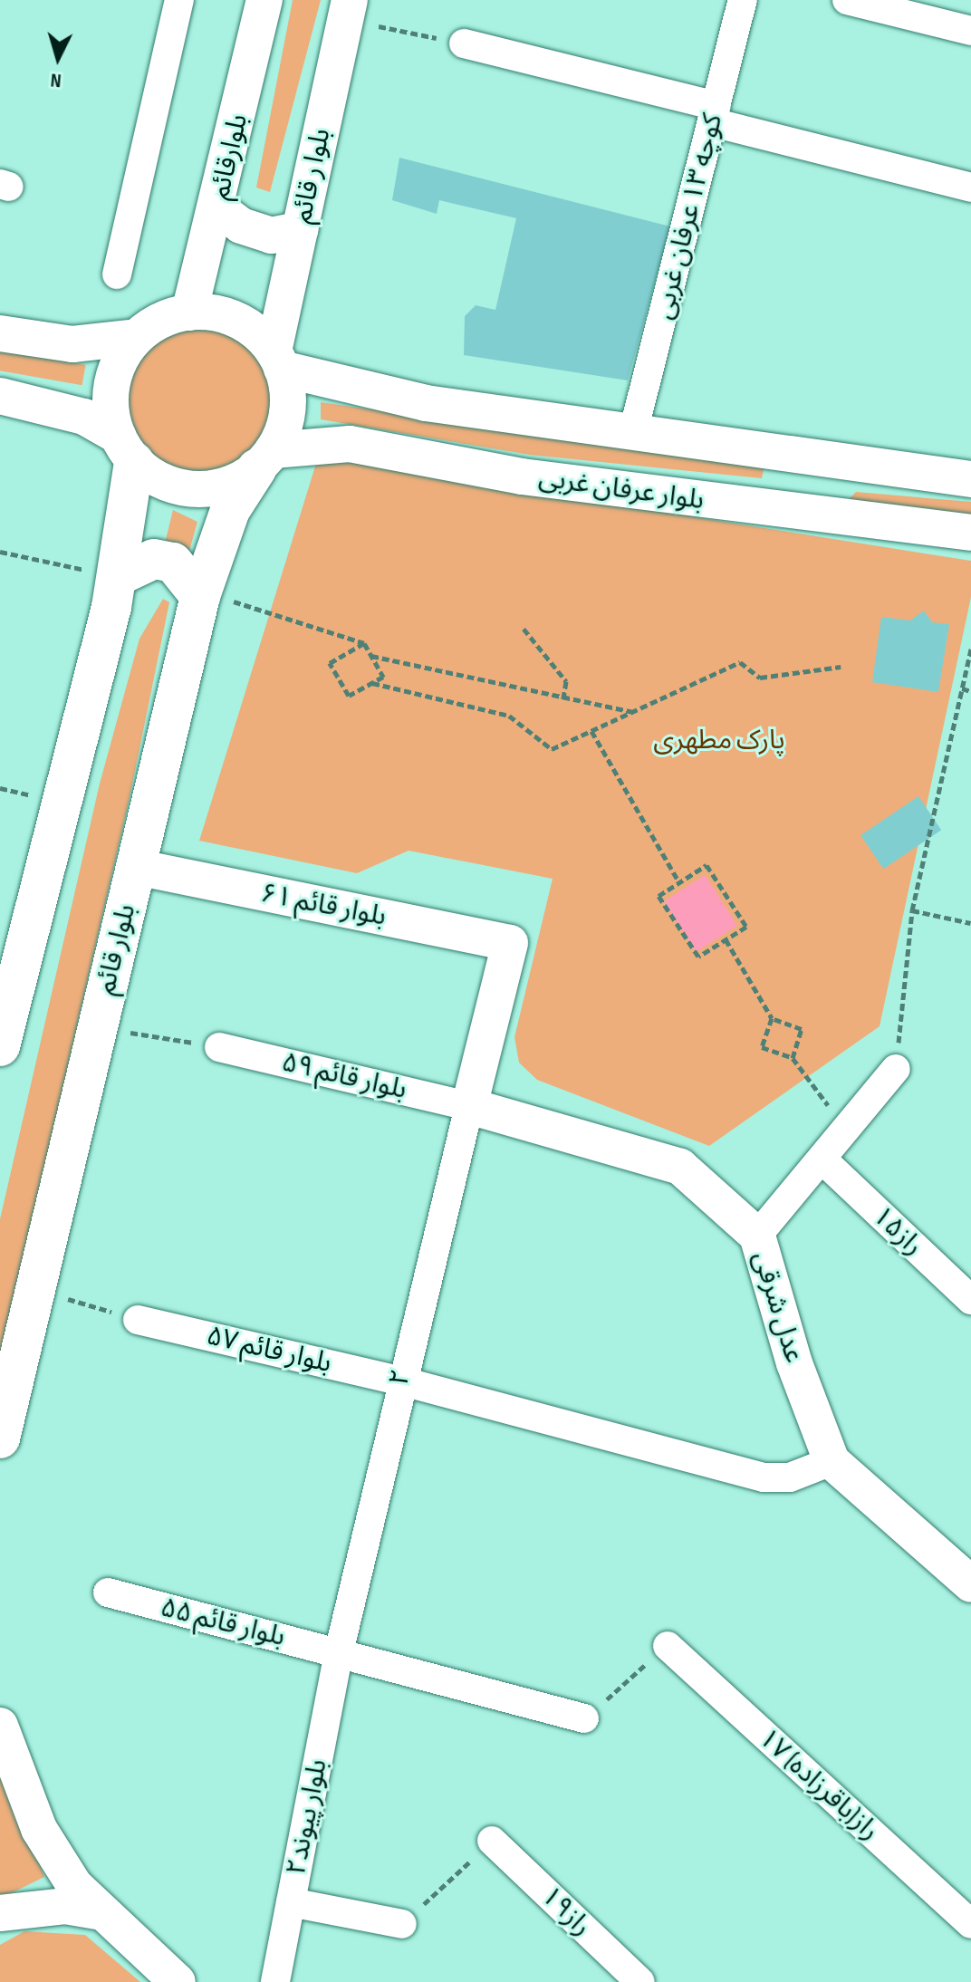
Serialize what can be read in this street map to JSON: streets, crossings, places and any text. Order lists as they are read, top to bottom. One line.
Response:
{"streets":{"main road":["بلوار قائم"],"street":["بلوارقائم","بلوا ر قائم","کوچه ۱۳ عرفان غربی","بلوار عرفان غربی","بلوار قائم ۶۱","بلوار قائم ۵۹","راز۱۵","عدل شرقی","بلوار قائم ۵۷","۲","بلوار قائم ۵۵","۱۷ راز(باقرزاده)","بلوار پیوند۲","راز۱۹"]},"crossings":[["بلوارقائم","بلوا ر قائم"],["بلوارقائم","بلوار عرفان غربی"],["بلوارقائم","بلوار قائم"],["بلوا ر قائم","بلوار عرفان غربی"],["بلوا ر قائم","بلوار قائم"],["بلوار عرفان غربی","بلوار قائم"],["بلوار قائم ۶۱","بلوار قائم"],["بلوار قائم ۶۱","بلوار قائم ۵۹"],["بلوار قائم ۶۱","عدل شرقی"],["بلوار قائم ۶۱","۲"],["بلوار قائم ۵۹","عدل شرقی"],["بلوار قائم ۵۹","۲"],["عدل شرقی","بلوار قائم ۵۷"],["عدل شرقی","۲"],["بلوار قائم ۵۷","۲"],["۲","بلوار قائم ۵۵"],["۲","بلوار پیوند۲"],["بلوار قائم ۵۵","بلوار پیوند۲"]],"parks":["پارک مطهری"],"north":"bottom"}
